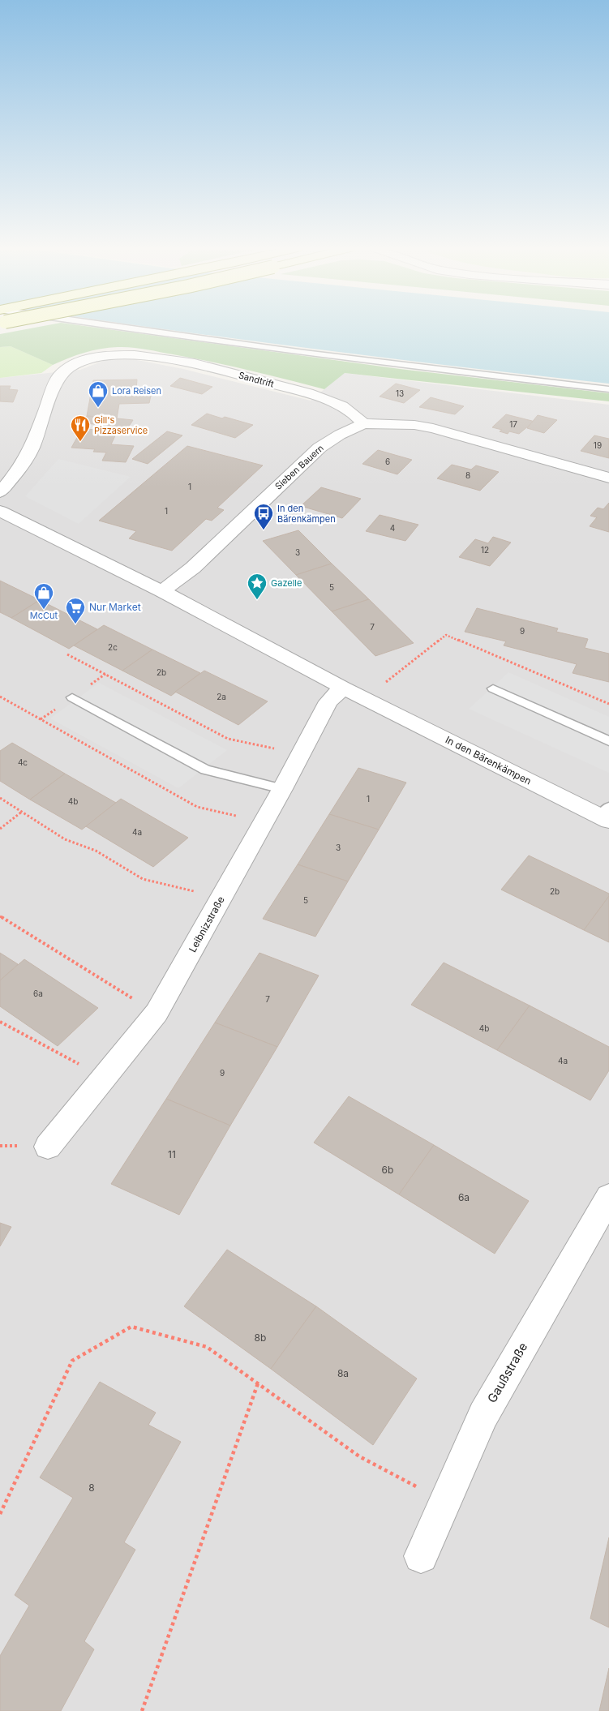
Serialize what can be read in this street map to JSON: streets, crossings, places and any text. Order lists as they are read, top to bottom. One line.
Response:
{"streets":{"street":["Sandtrift","Sieben Bauern","In den Bärenkämpen","Leibnizstraße","Gaußstraße"]},"crossings":[["Sandtrift","Sieben Bauern"],["Sieben Bauern","In den Bärenkämpen"],["In den Bärenkämpen","Leibnizstraße"]],"places":{"shop":["Lora Reisen","McCut"],"restaurant":["Gill's Pizzaservice"],"bus stop":["In den Bärenkämpen"],"place":["Gazelle"],"supermarket":["Nur Market"]},"house_numbers":["13","17","19","6","8","1","1","4","12","3","5","7","9","2c","2b","2a","4c","1","4b","4a","3","2b","5","6a","7","4b","4a","9","11","6b","6a","8b","8a","8"]}
